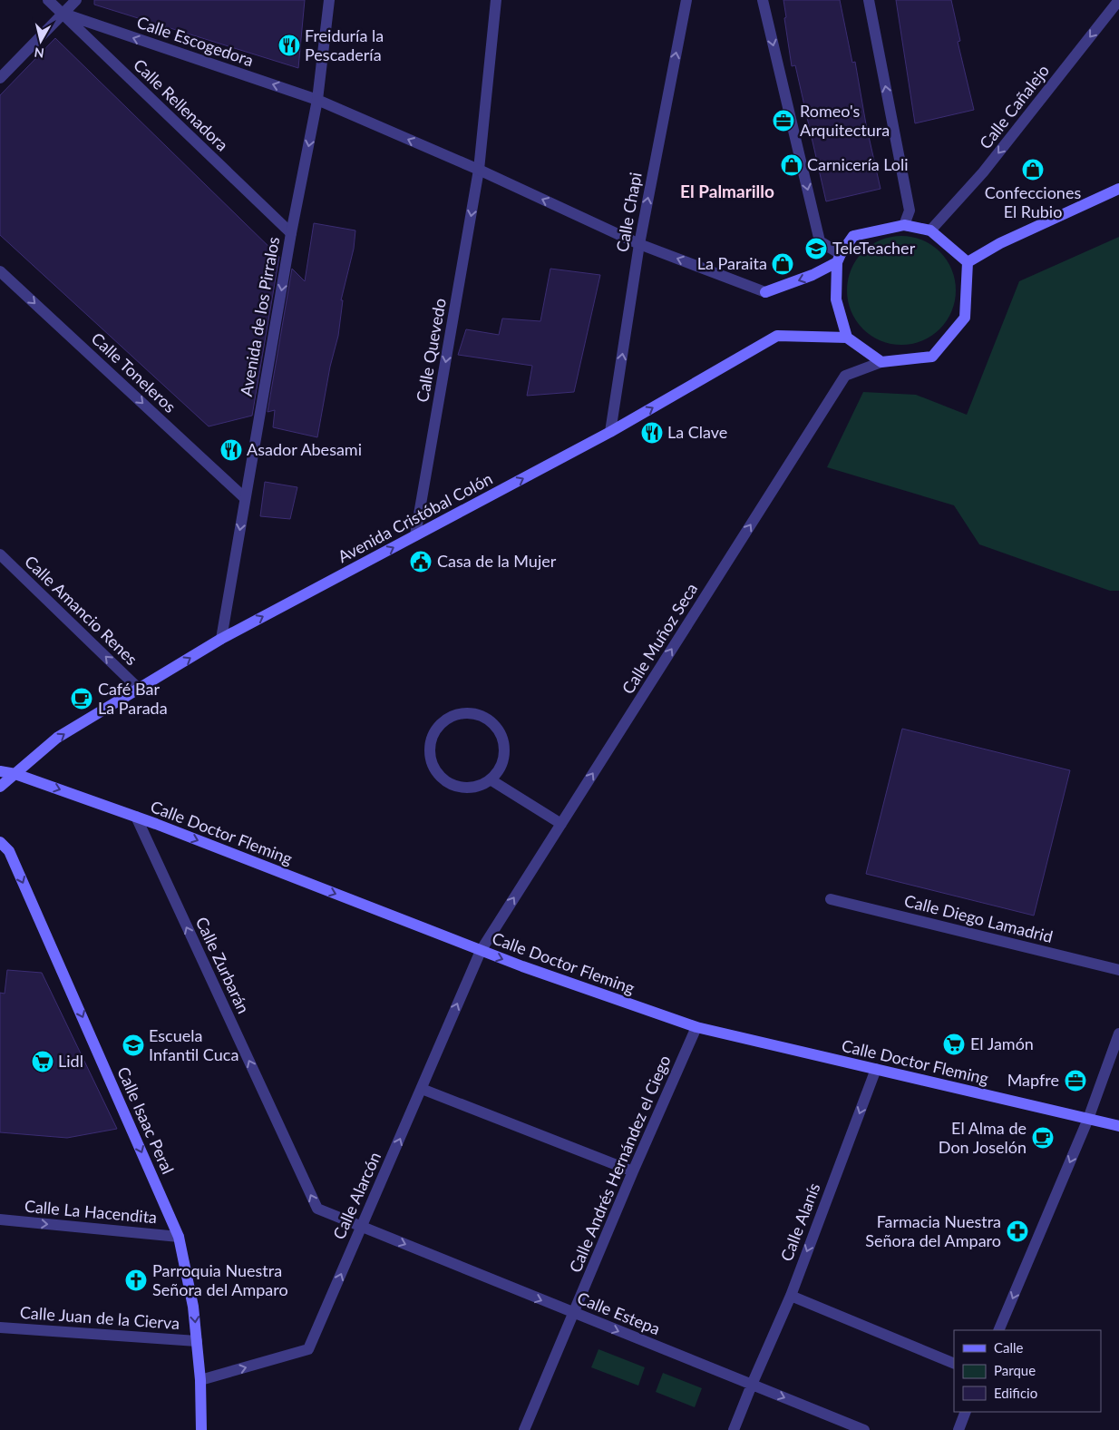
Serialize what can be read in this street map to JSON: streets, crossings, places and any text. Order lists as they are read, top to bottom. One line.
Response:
{"streets":{"main road":["Avenida Cristóbal Colón","Calle Doctor Fleming","Calle Isaac Peral"],"street":["Calle Escogedora","Calle Rellenadora","Calle Cañalejo","Calle Chapi","Avenida de los Pirralos","Calle Quevedo","Calle Toneleros","Calle Amancio Renes","Calle Muñoz Seca","Calle Diego Lamadrid","Calle Zurbarán","Calle Andrés Hernández el Ciego","Calle Alarcón","Calle La Hacendita","Calle Alanís","Calle Estepa","Calle Juan de la Cierva"]},"crossings":[["Calle Escogedora","Calle Rellenadora"],["Calle Escogedora","Avenida de los Pirralos"],["Calle Rellenadora","Avenida de los Pirralos"],["Calle Cañalejo","Avenida Cristóbal Colón"],["Calle Cañalejo","Calle Muñoz Seca"],["Calle Chapi","Avenida Cristóbal Colón"],["Avenida de los Pirralos","Calle Toneleros"],["Avenida de los Pirralos","Avenida Cristóbal Colón"],["Calle Quevedo","Avenida Cristóbal Colón"],["Avenida Cristóbal Colón","Calle Amancio Renes"],["Avenida Cristóbal Colón","Calle Muñoz Seca"],["Avenida Cristóbal Colón","Calle Doctor Fleming"],["Calle Muñoz Seca","Calle Doctor Fleming"],["Calle Muñoz Seca","Calle Alarcón"],["Calle Doctor Fleming","Calle Zurbarán"],["Calle Doctor Fleming","Calle Andrés Hernández el Ciego"],["Calle Doctor Fleming","Calle Alarcón"],["Calle Doctor Fleming","Calle Alanís"],["Calle Zurbarán","Calle Alarcón"],["Calle Zurbarán","Calle Estepa"],["Calle Isaac Peral","Calle Alarcón"],["Calle Isaac Peral","Calle La Hacendita"],["Calle Isaac Peral","Calle Juan de la Cierva"],["Calle Andrés Hernández el Ciego","Calle Estepa"],["Calle Alarcón","Calle Estepa"],["Calle Alanís","Calle Estepa"]],"one_way":["Calle Escogedora","Calle Cañalejo","Calle Chapi","Avenida de los Pirralos","Calle Quevedo","Calle Toneleros","Avenida Cristóbal Colón","Calle Amancio Renes","Calle Muñoz Seca","Calle Doctor Fleming","Calle Zurbarán","Calle Isaac Peral","Calle Alarcón","Calle La Hacendita","Calle Alanís","Calle Estepa"],"districts":["El Palmarillo"],"places":{"restaurant":["Freiduría la Pescadería","La Clave","Asador Abesami"],"office":["Romeo's Arquitectura","Mapfre"],"shop":["Carnicería Loli","Confecciones El Rubio","La Paraita"],"school or university":["TeleTeacher","Escuela Infantil Cuca"],"public building":["Casa de la Mujer"],"cafe":["Café Bar La Parada","El Alma de Don Joselón"],"supermarket":["El Jamón","Lidl"],"pharmacy":["Farmacia Nuestra Señora del Amparo"],"church":["Parroquia Nuestra Señora del Amparo"]},"legend":["Calle","Parque","Edificio"],"north":"bottom"}
